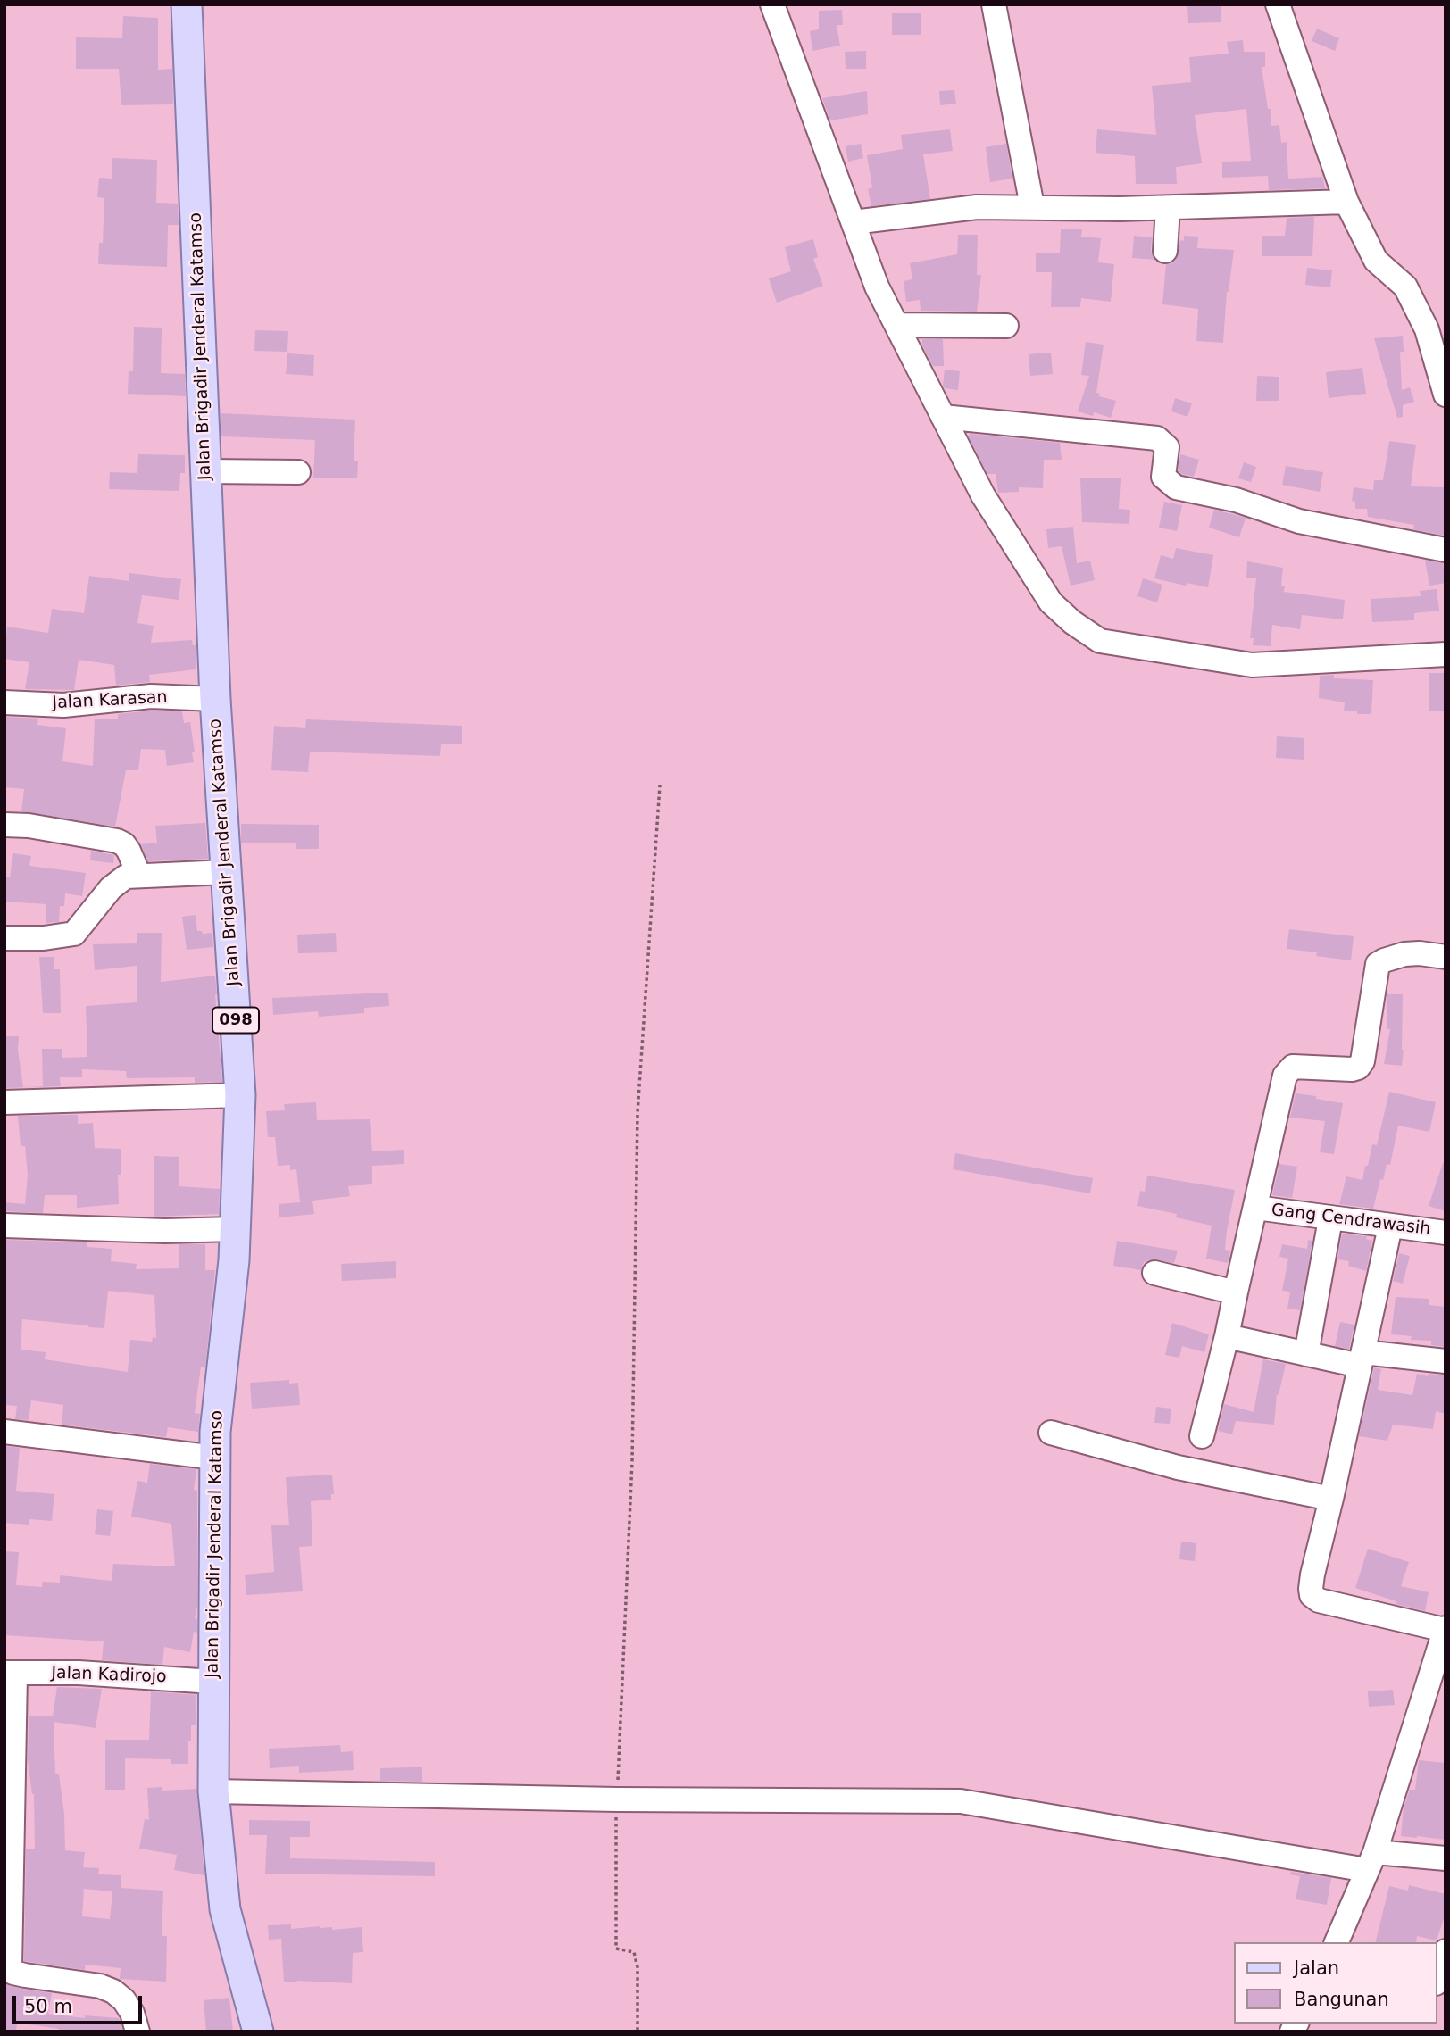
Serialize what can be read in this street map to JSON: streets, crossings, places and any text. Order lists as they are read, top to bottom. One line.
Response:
{"streets":{"main road":["Jalan Brigadir Jenderal Katamso","098"],"street":["Jalan Karasan","Gang Cendrawasih","Jalan Kadirojo"]},"crossings":[["Jalan Brigadir Jenderal Katamso","Jalan Karasan"],["Jalan Brigadir Jenderal Katamso","Jalan Kadirojo"]],"legend":["Jalan","Bangunan"],"scale_bar":"50 m"}
